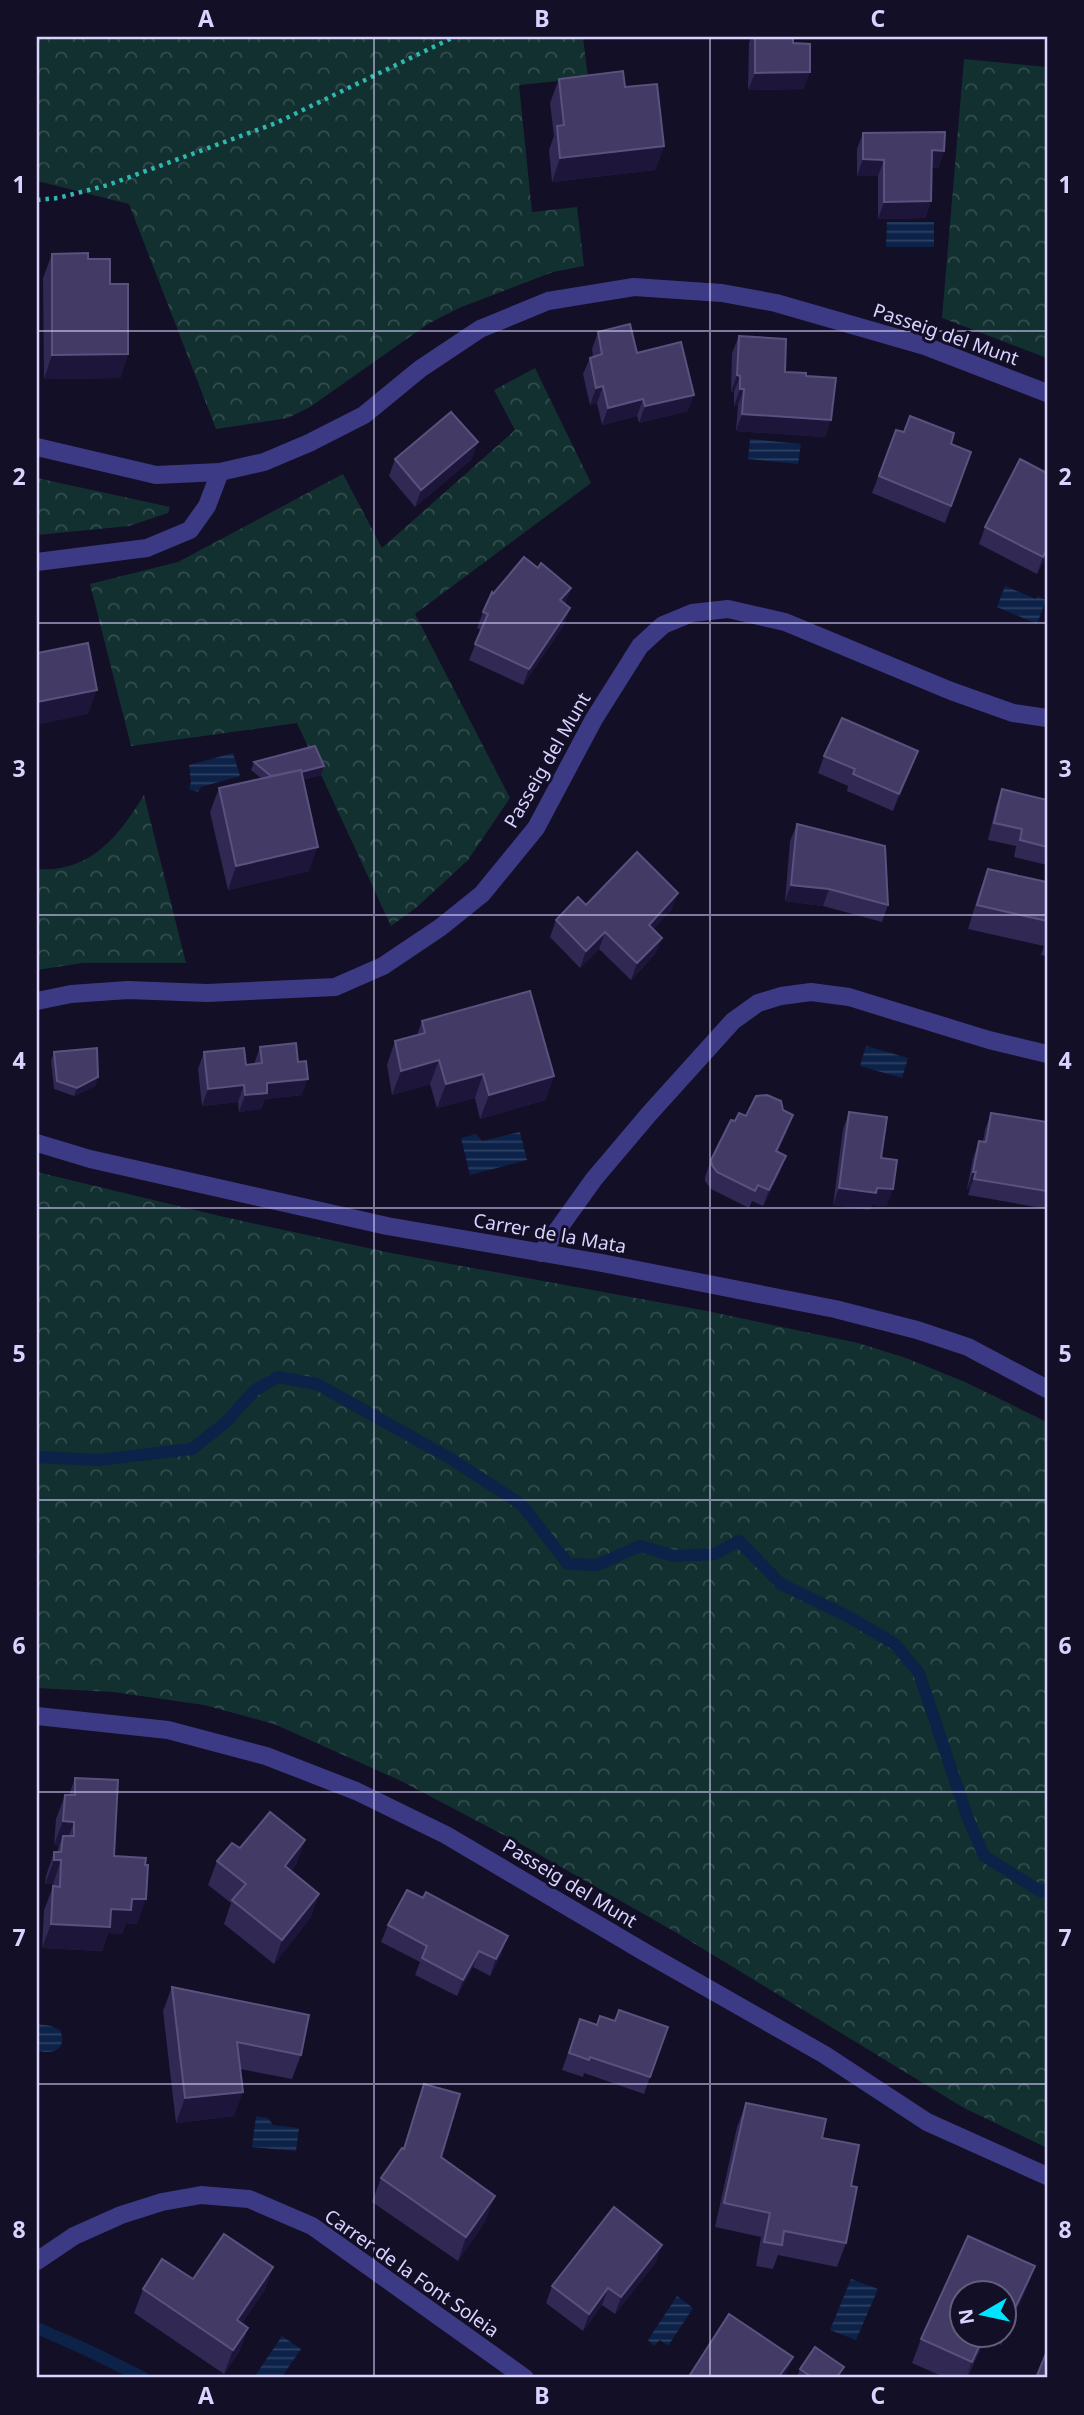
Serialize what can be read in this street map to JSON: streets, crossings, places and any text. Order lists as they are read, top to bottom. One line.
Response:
{"streets":{"street":["Passeig del Munt","Carrer de la Mata","Carrer de la Font Soleia"]},"north":"left","grid":{"columns":["A","B","C"],"rows":["1","2","3","4","5","6","7","8"]}}
